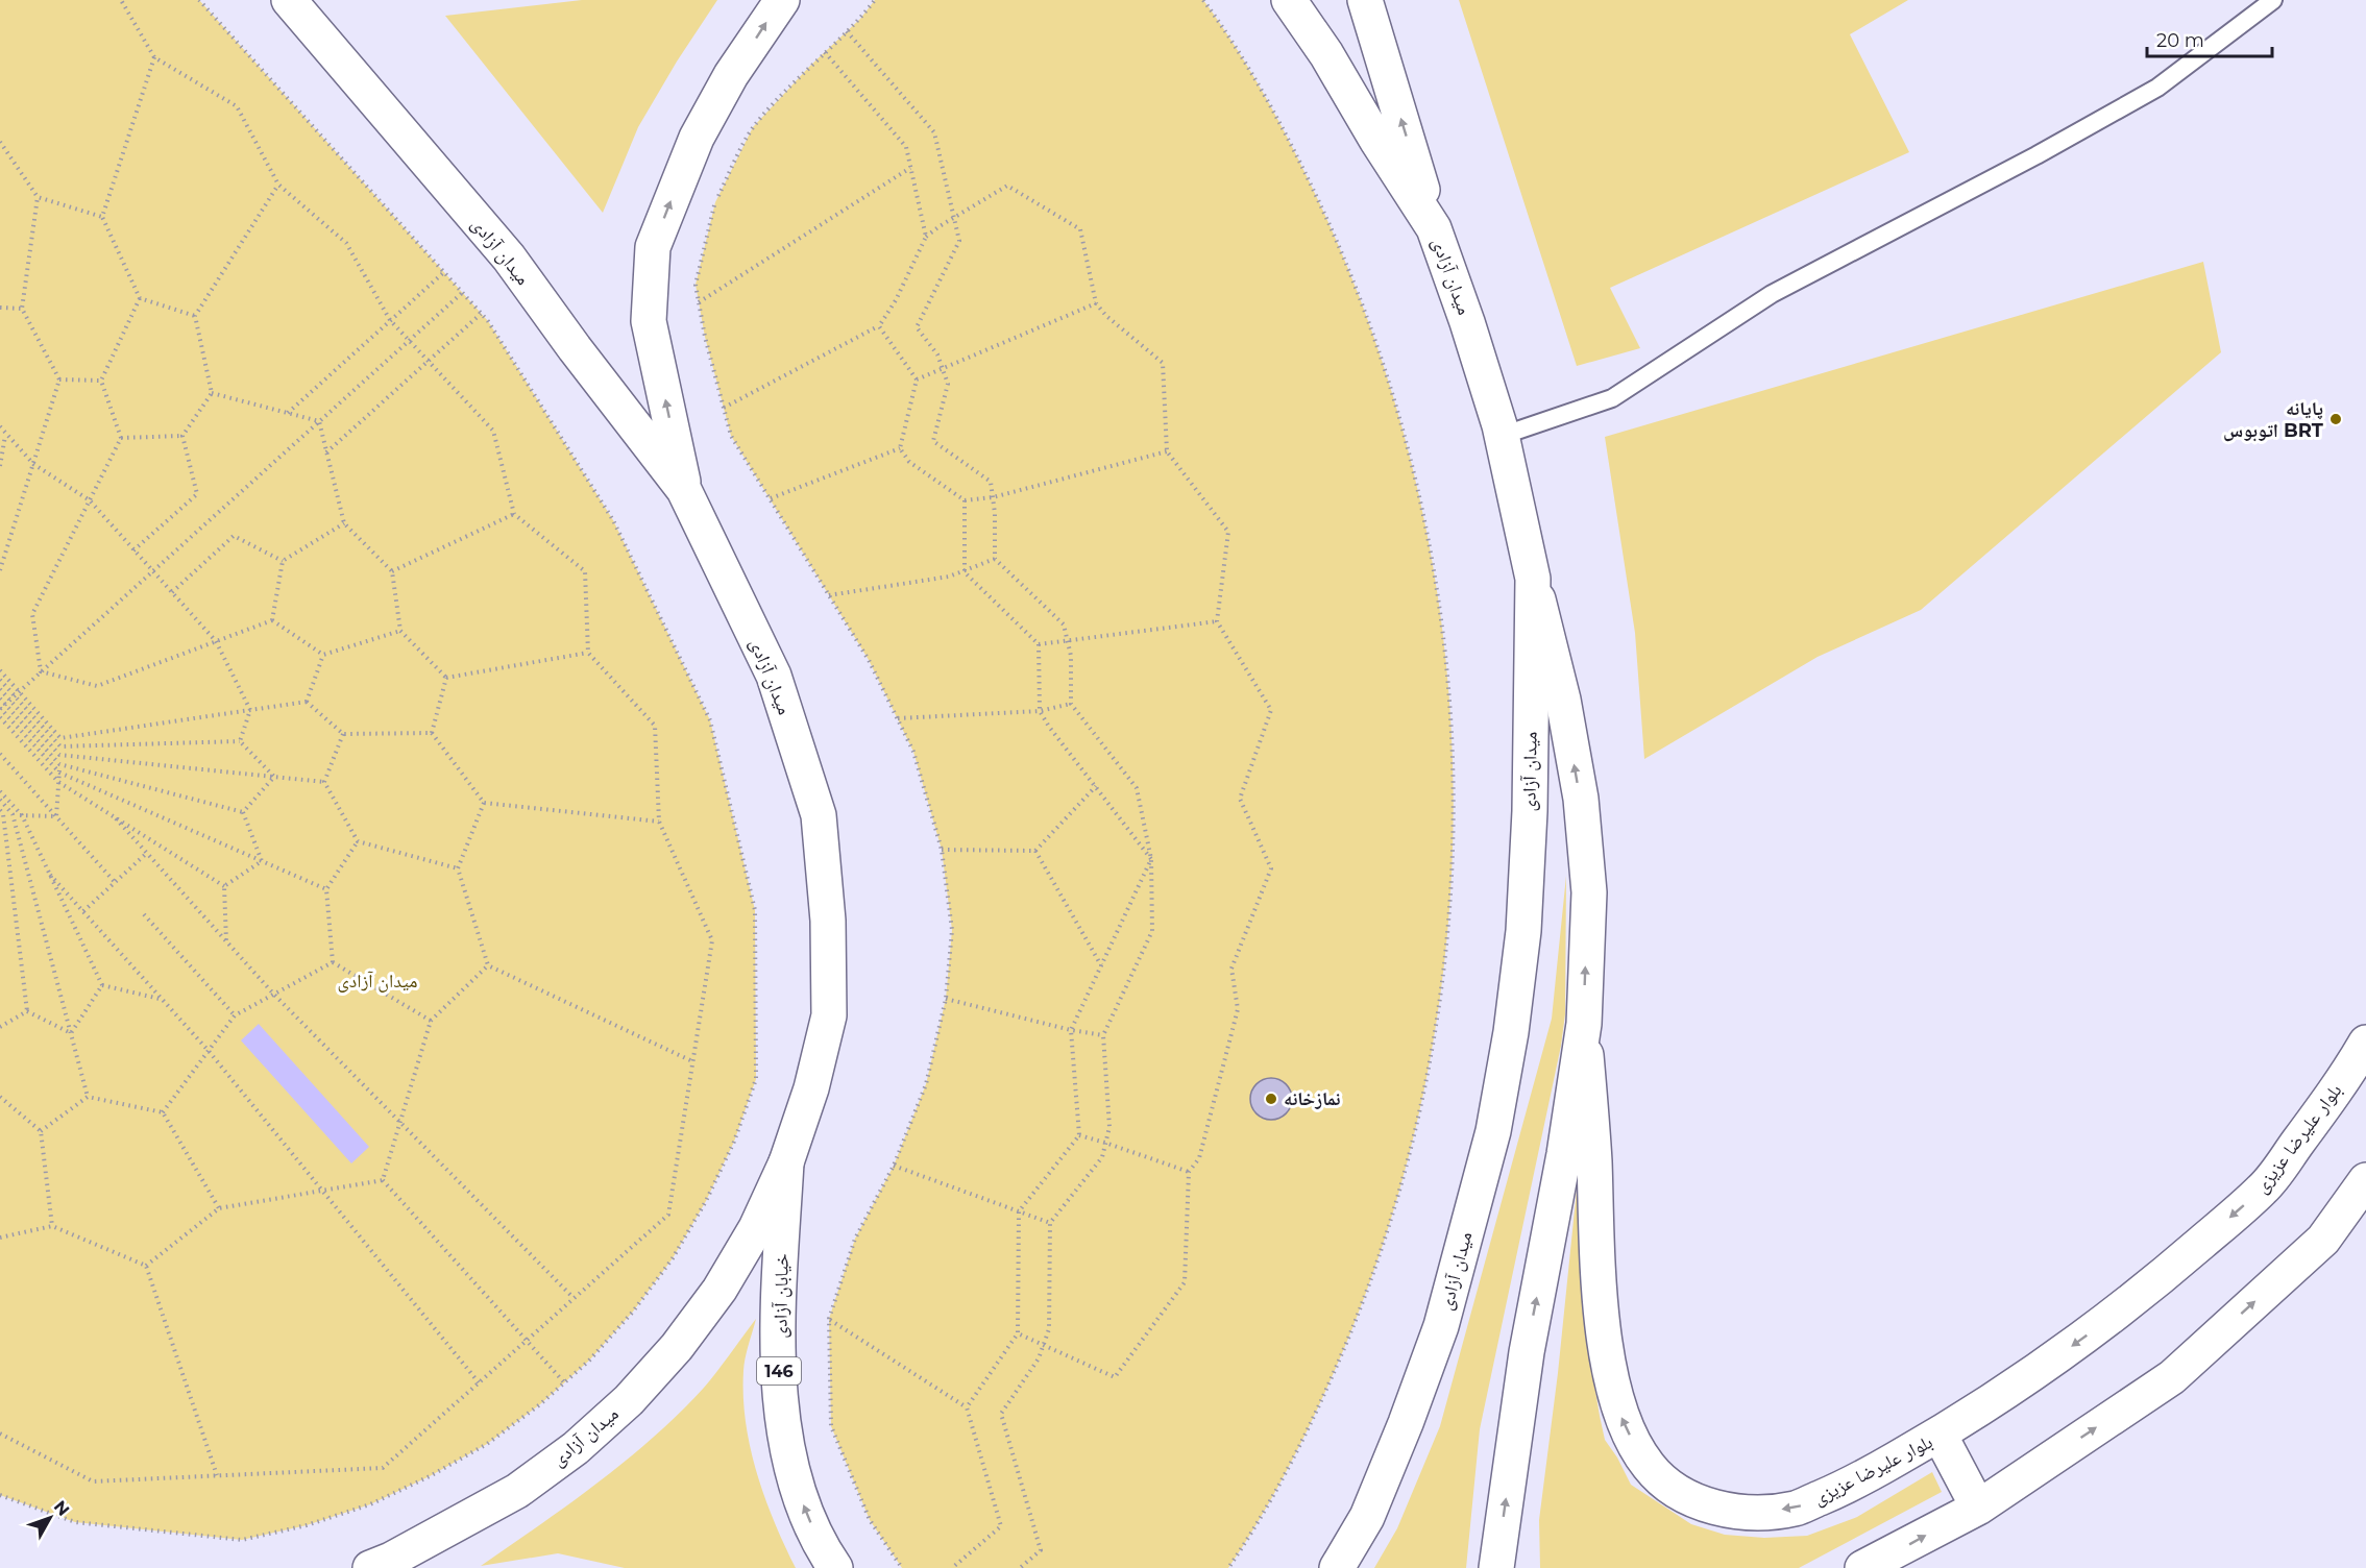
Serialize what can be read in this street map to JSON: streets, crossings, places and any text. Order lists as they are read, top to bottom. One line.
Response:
{"streets":{"main road":["میدان آزادی","بلوار علیرضا عزیزی","خیابان آزادی","146"]},"crossings":[["میدان آزادی","خیابان آزادی"]],"one_way":["خیابان آزادی"],"parks":["میدان آزادی"],"places":["پایانه اتوبوس BRT","نمازخانه"],"scale_bar":"20 m","north":"top right"}
